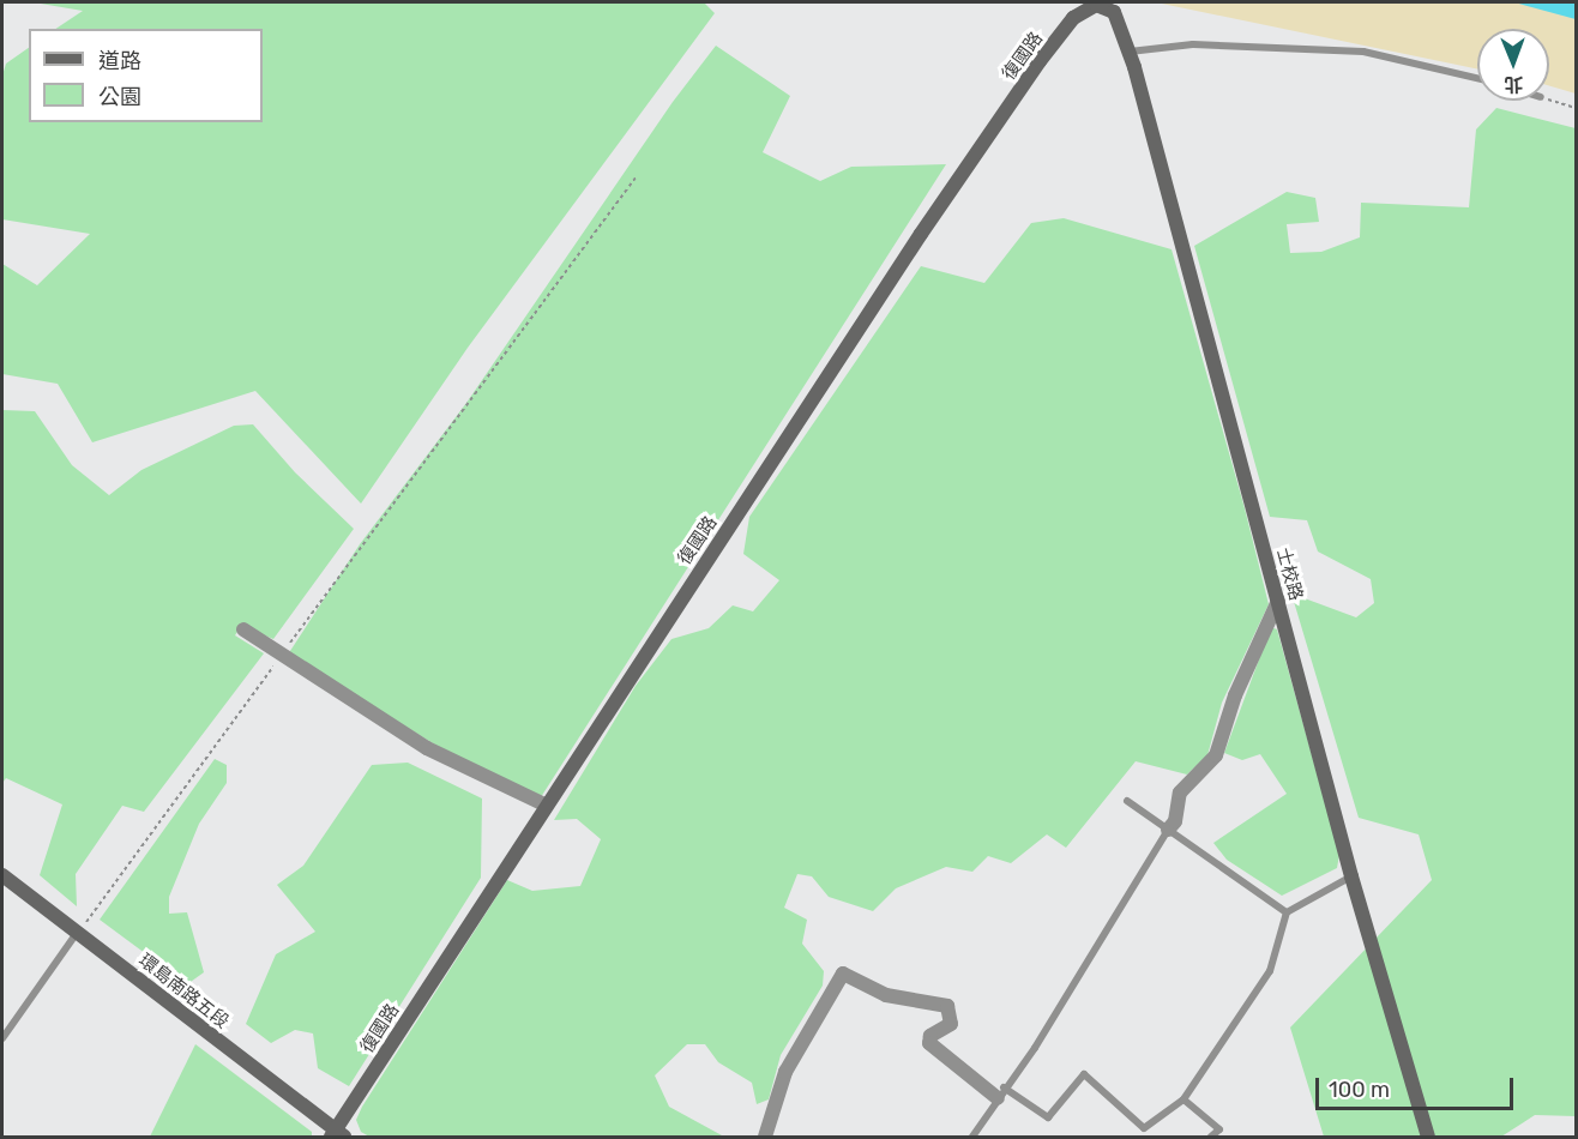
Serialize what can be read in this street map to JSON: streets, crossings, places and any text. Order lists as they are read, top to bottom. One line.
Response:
{"streets":{"street":["復國路","士校路","環島南路五段"]},"crossings":[["復國路","士校路"],["復國路","環島南路五段"]],"legend":["道路","公園"],"scale_bar":"100 m","north":"bottom"}
